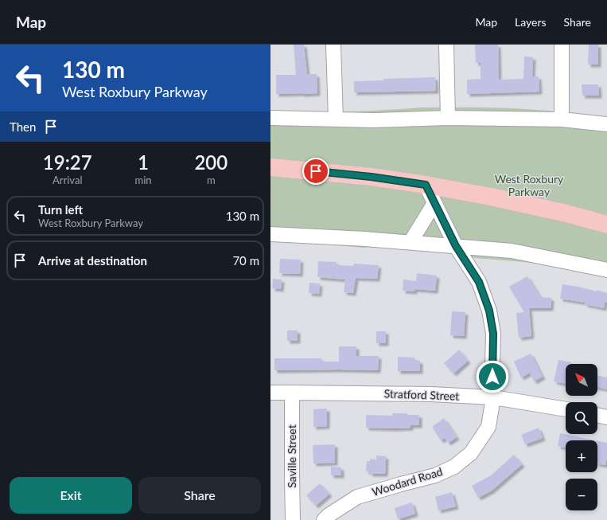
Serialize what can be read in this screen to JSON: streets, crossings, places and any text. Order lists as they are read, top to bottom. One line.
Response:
{"streets":{"street":["Stratford Street","Saville Street","Woodard Road"]},"crossings":[["Stratford Street","Saville Street"],["Stratford Street","Woodard Road"]],"parks":["West Roxbury Parkway"],"north":"top left","page":{"header":"Map","nav":["Map","Layers","Share"],"turn":["130 m","West Roxbury Parkway"],"then":"Then","eta":["19:27","Arrival","1","min","200","m"],"list":[{"name":"Turn left","note":"West Roxbury Parkway","value":"130 m"},{"name":"Arrive at destination","value":"70 m"}],"map_buttons":["+","−"],"buttons":["Exit","Share"]}}
